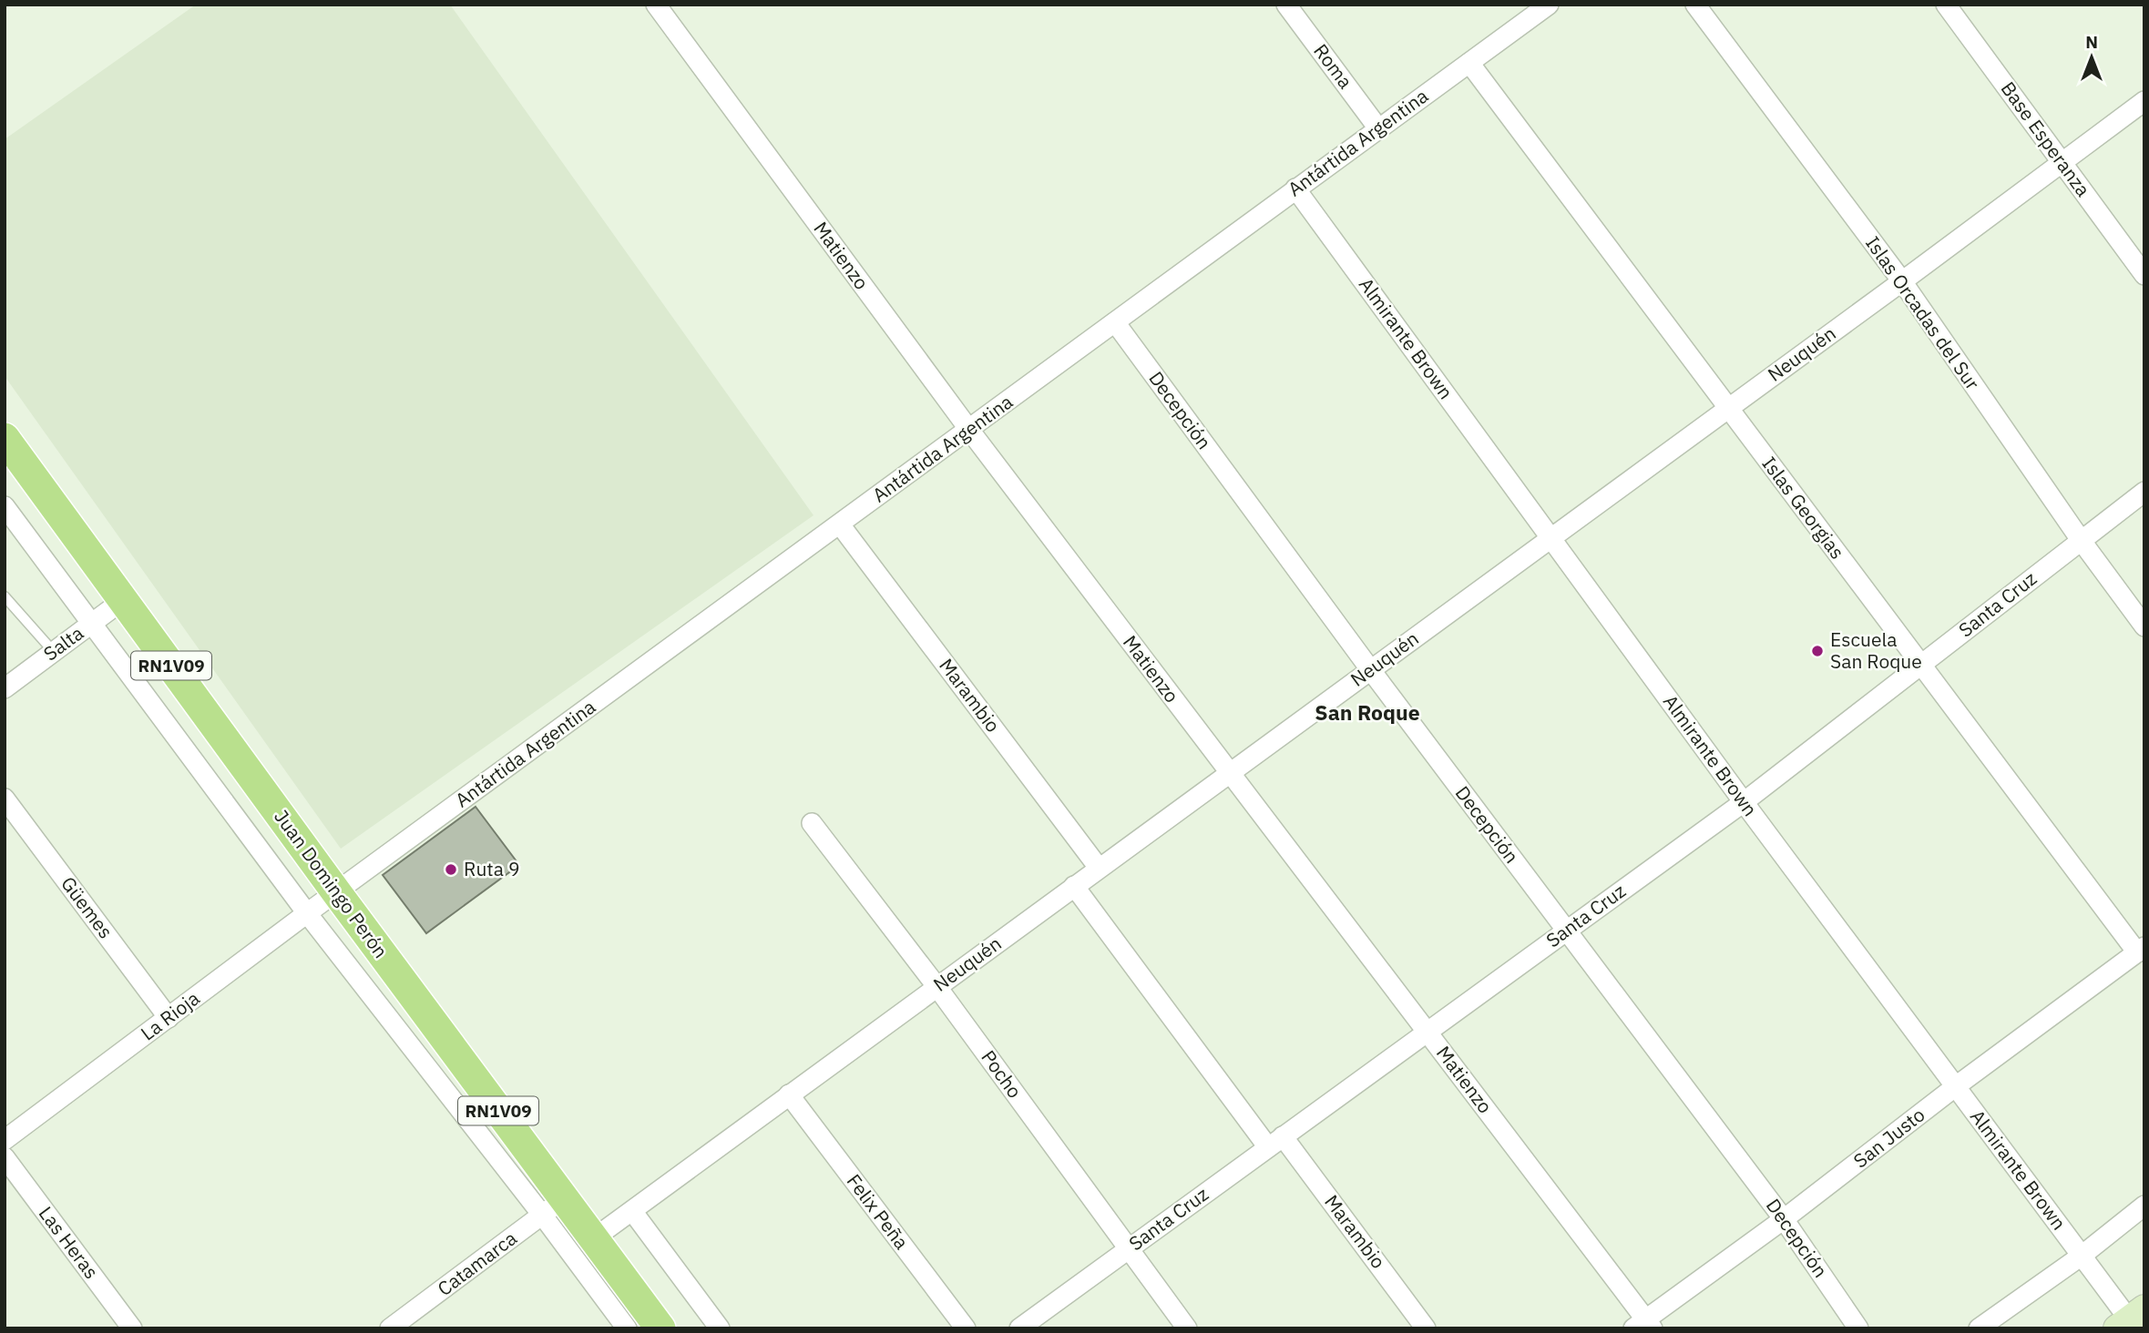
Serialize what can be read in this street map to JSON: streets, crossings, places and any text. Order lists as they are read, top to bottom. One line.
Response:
{"streets":{"main road":["RN1V09","Juan Domingo Perón"],"street":["Roma","Base Esperanza","Antártida Argentina","Matienzo","Islas Orcadas del Sur","Almirante Brown","Neuquén","Decepción","Islas Georgias","Santa Cruz","Salta","Marambio","Güemes","La Rioja","Pocho","San Justo","Felix Peña","Las Heras","Catamarca"]},"crossings":[["Roma","Antártida Argentina"],["Base Esperanza","Neuquén"],["Antártida Argentina","Matienzo"],["Antártida Argentina","Almirante Brown"],["Antártida Argentina","Decepción"],["Antártida Argentina","Islas Georgias"],["Antártida Argentina","Marambio"],["Antártida Argentina","Juan Domingo Perón"],["Antártida Argentina","La Rioja"],["Matienzo","Neuquén"],["Matienzo","Santa Cruz"],["Matienzo","San Justo"],["Islas Orcadas del Sur","Neuquén"],["Islas Orcadas del Sur","Santa Cruz"],["Almirante Brown","Neuquén"],["Almirante Brown","Santa Cruz"],["Almirante Brown","San Justo"],["Neuquén","Decepción"],["Neuquén","Islas Georgias"],["Neuquén","Marambio"],["Neuquén","Juan Domingo Perón"],["Neuquén","Pocho"],["Neuquén","Felix Peña"],["Decepción","Santa Cruz"],["Decepción","San Justo"],["Islas Georgias","Santa Cruz"],["Islas Georgias","San Justo"],["Santa Cruz","Marambio"],["Santa Cruz","Pocho"],["Salta","Juan Domingo Perón"],["Juan Domingo Perón","La Rioja"],["Juan Domingo Perón","Catamarca"],["Güemes","La Rioja"]],"districts":["San Roque"],"places":["Escuela San Roque","Ruta 9"],"north":"top"}
